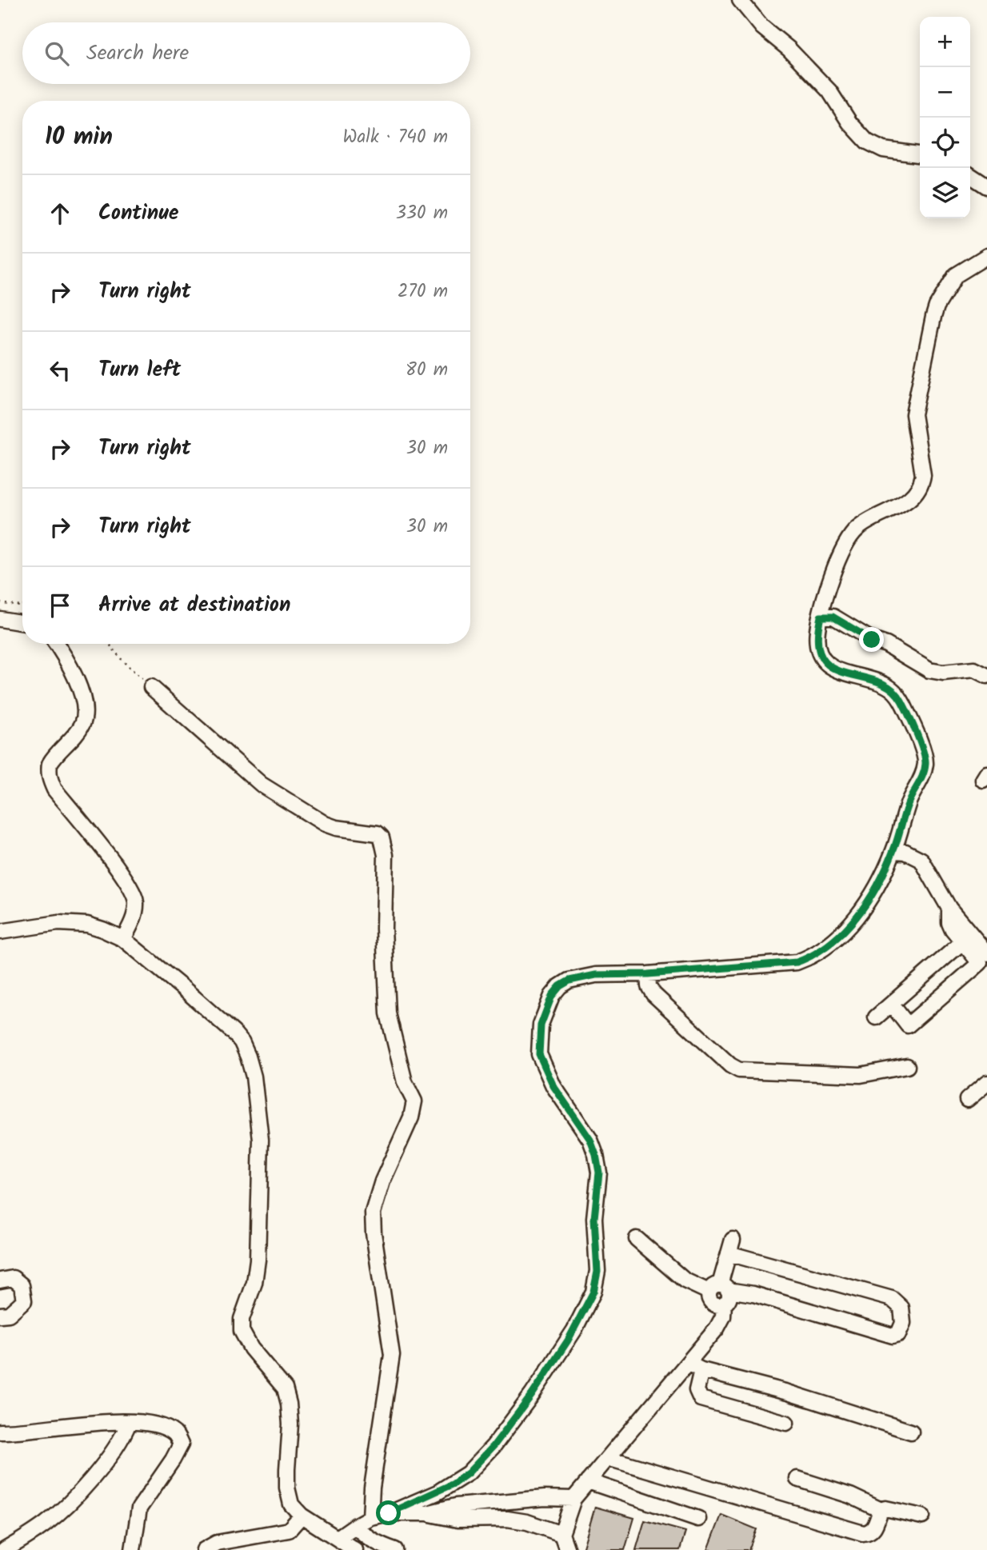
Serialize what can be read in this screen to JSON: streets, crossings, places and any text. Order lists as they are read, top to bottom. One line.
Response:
{"page":{"map_buttons":["+","−"],"search":"Search here","heading":["10 min","Walk · 740 m"],"list":[["Continue","330 m"],["Turn right","270 m"],["Turn left","80 m"],["Turn right","30 m"],["Turn right","30 m"],"Arrive at destination"]}}
